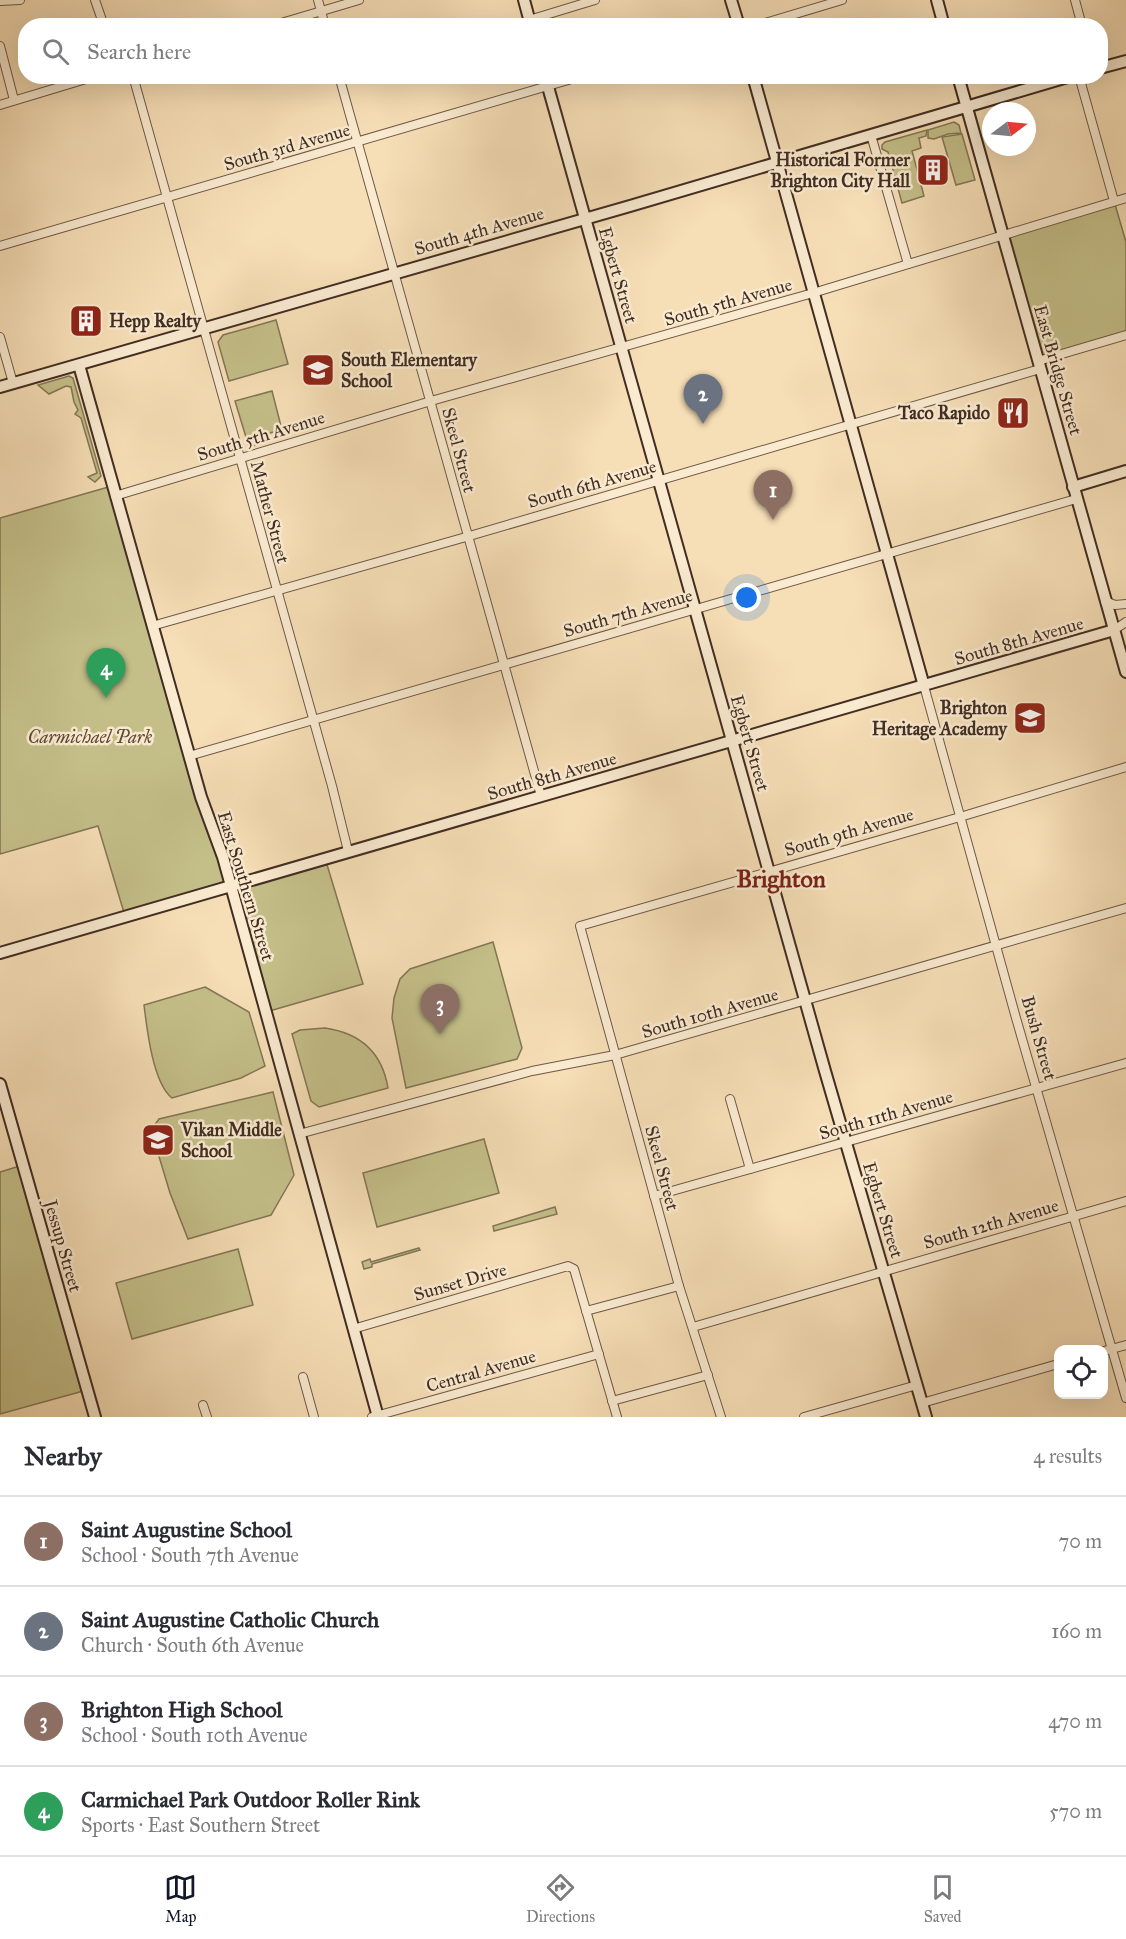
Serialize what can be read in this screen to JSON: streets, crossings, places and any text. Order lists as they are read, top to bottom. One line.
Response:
{"streets":{"street":["South 3rd Avenue","South 4th Avenue","Egbert Street","South 5th Avenue","East Bridge Street","Skeel Street","South 6th Avenue","Mather Street","South 7th Avenue","South 8th Avenue","South 9th Avenue","East Southern Street","South 10th Avenue","Bush Street","South 11th Avenue","South 12th Avenue","Jessup Street","Sunset Drive","Central Avenue"]},"crossings":[["South 3rd Avenue","Skeel Street"],["South 3rd Avenue","Mather Street"],["South 4th Avenue","Egbert Street"],["South 4th Avenue","East Bridge Street"],["South 4th Avenue","Skeel Street"],["South 4th Avenue","Mather Street"],["South 4th Avenue","East Southern Street"],["Egbert Street","South 5th Avenue"],["Egbert Street","South 6th Avenue"],["Egbert Street","South 7th Avenue"],["Egbert Street","South 8th Avenue"],["Egbert Street","South 9th Avenue"],["Egbert Street","South 10th Avenue"],["Egbert Street","South 11th Avenue"],["Egbert Street","South 12th Avenue"],["South 5th Avenue","East Bridge Street"],["South 5th Avenue","Skeel Street"],["South 5th Avenue","Mather Street"],["South 5th Avenue","East Southern Street"],["East Bridge Street","South 6th Avenue"],["East Bridge Street","South 7th Avenue"],["East Bridge Street","South 8th Avenue"],["Skeel Street","South 6th Avenue"],["Skeel Street","South 7th Avenue"],["Skeel Street","South 8th Avenue"],["Skeel Street","South 9th Avenue"],["Skeel Street","South 10th Avenue"],["Skeel Street","South 11th Avenue"],["Skeel Street","South 12th Avenue"],["South 6th Avenue","Mather Street"],["South 6th Avenue","East Southern Street"],["Mather Street","South 7th Avenue"],["Mather Street","South 8th Avenue"],["South 7th Avenue","East Southern Street"],["South 8th Avenue","East Southern Street"],["South 8th Avenue","Bush Street"],["South 9th Avenue","Bush Street"],["East Southern Street","South 10th Avenue"],["East Southern Street","Sunset Drive"],["East Southern Street","Central Avenue"],["South 10th Avenue","Bush Street"],["Bush Street","South 11th Avenue"],["Bush Street","South 12th Avenue"]],"districts":["Brighton"],"parks":["Carmichael Park"],"places":{"building":["Historical Former Brighton City Hall","Hepp Realty"],"school or university":["South Elementary School","Brighton Heritage Academy","Vikan Middle School"],"restaurant":["Taco Rapido"]},"north":"right","page":{"search":"Search here","pins":["2","1","4","3"],"heading":["Nearby","4 results"],"list":[{"mark":"1","name":"Saint Augustine School","note":"School · South 7th Avenue","value":"70 m"},{"mark":"2","name":"Saint Augustine Catholic Church","note":"Church · South 6th Avenue","value":"160 m"},{"mark":"3","name":"Brighton High School","note":"School · South 10th Avenue","value":"470 m"},{"mark":"4","name":"Carmichael Park Outdoor Roller Rink","note":"Sports · East Southern Street","value":"570 m"}],"nav":["Map","Directions","Saved"]}}
